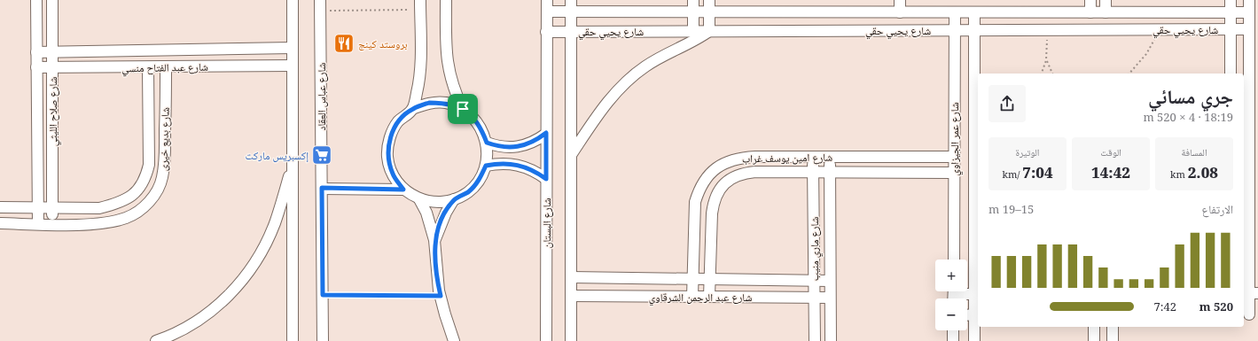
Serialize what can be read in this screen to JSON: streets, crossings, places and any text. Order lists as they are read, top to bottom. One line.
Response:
{"streets":{"street":["شارع يحيي حقي","شارع عبد الفتاح منسي","شارع عباس العقاد","شارع صلاح الليثي","شارع بديع خيرى","شارع عمر الجيزاوي","شارع امين يوسف غراب","شارع البستان","شارع ماري منيب","شارع عبد الرحمن الشرقاوي"]},"crossings":[["شارع يحيي حقي","شارع عمر الجيزاوي"],["شارع يحيي حقي","شارع البستان"],["شارع عبد الفتاح منسي","شارع صلاح الليثي"],["شارع عبد الفتاح منسي","شارع بديع خيرى"],["شارع صلاح الليثي","شارع بديع خيرى"],["شارع عمر الجيزاوي","شارع امين يوسف غراب"],["شارع امين يوسف غراب","شارع ماري منيب"],["شارع امين يوسف غراب","شارع عبد الرحمن الشرقاوي"],["شارع ماري منيب","شارع عبد الرحمن الشرقاوي"]],"places":{"restaurant":["بروستد كينج"],"supermarket":["إكسبريس ماركت"]},"page":{"heading":["جري مسائي","18:19 · 4 × 520 m"],"stats":[["المسافة","2.08 km"],["الوقت","14:42"],["الوتيرة","7:04 /km"]],"chart":["الارتفاع","15–19 m"],"map_buttons":["+","−"],"list":[{"name":"520 m","note":"7:42"}]}}
